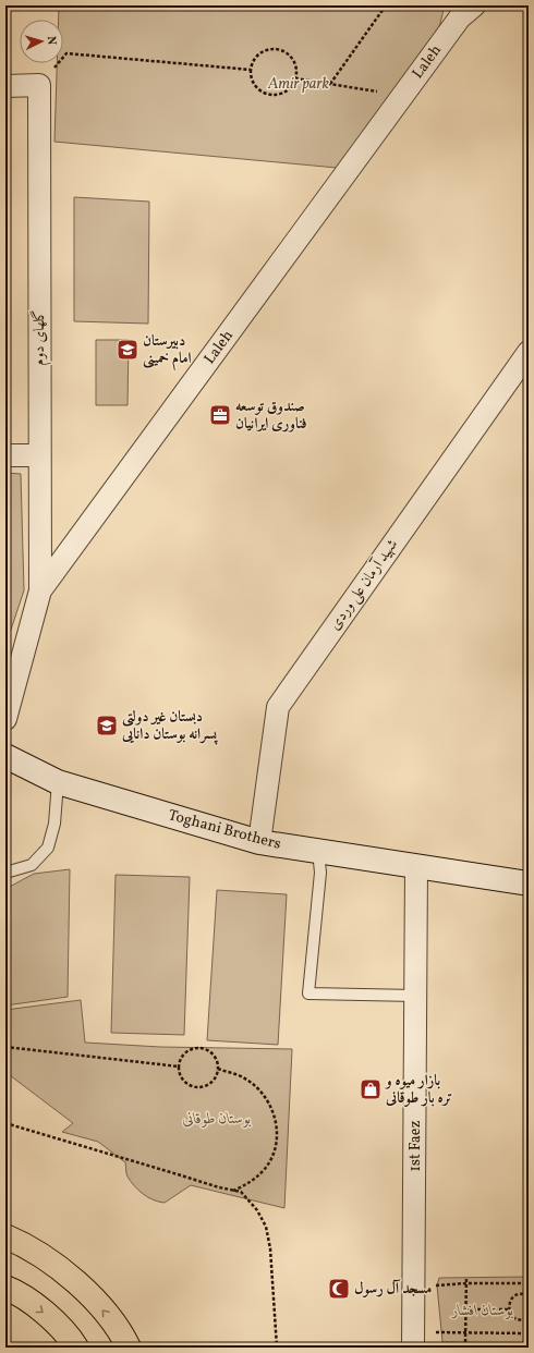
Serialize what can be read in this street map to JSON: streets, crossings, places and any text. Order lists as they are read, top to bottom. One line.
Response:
{"streets":{"street":["Laleh","گلهای دوم","شهید آرمان علی وردی","Toghani Brothers","1st Faez"]},"crossings":[["Laleh","گلهای دوم"],["شهید آرمان علی وردی","Toghani Brothers"],["Toghani Brothers","1st Faez"]],"parks":["Amir park","بوستان طوقانی","بوستان افشار"],"places":{"school or university":["دبیرستان امام خمینی","دبستان غیر دولتی پسرانه بوستان دانایی"],"office":["صندوق توسعه فناوری ایرانیان"],"shop":["بازار میوه و تره بار طوقانی"],"mosque":["مسجد آل رسول"]},"north":"right"}
